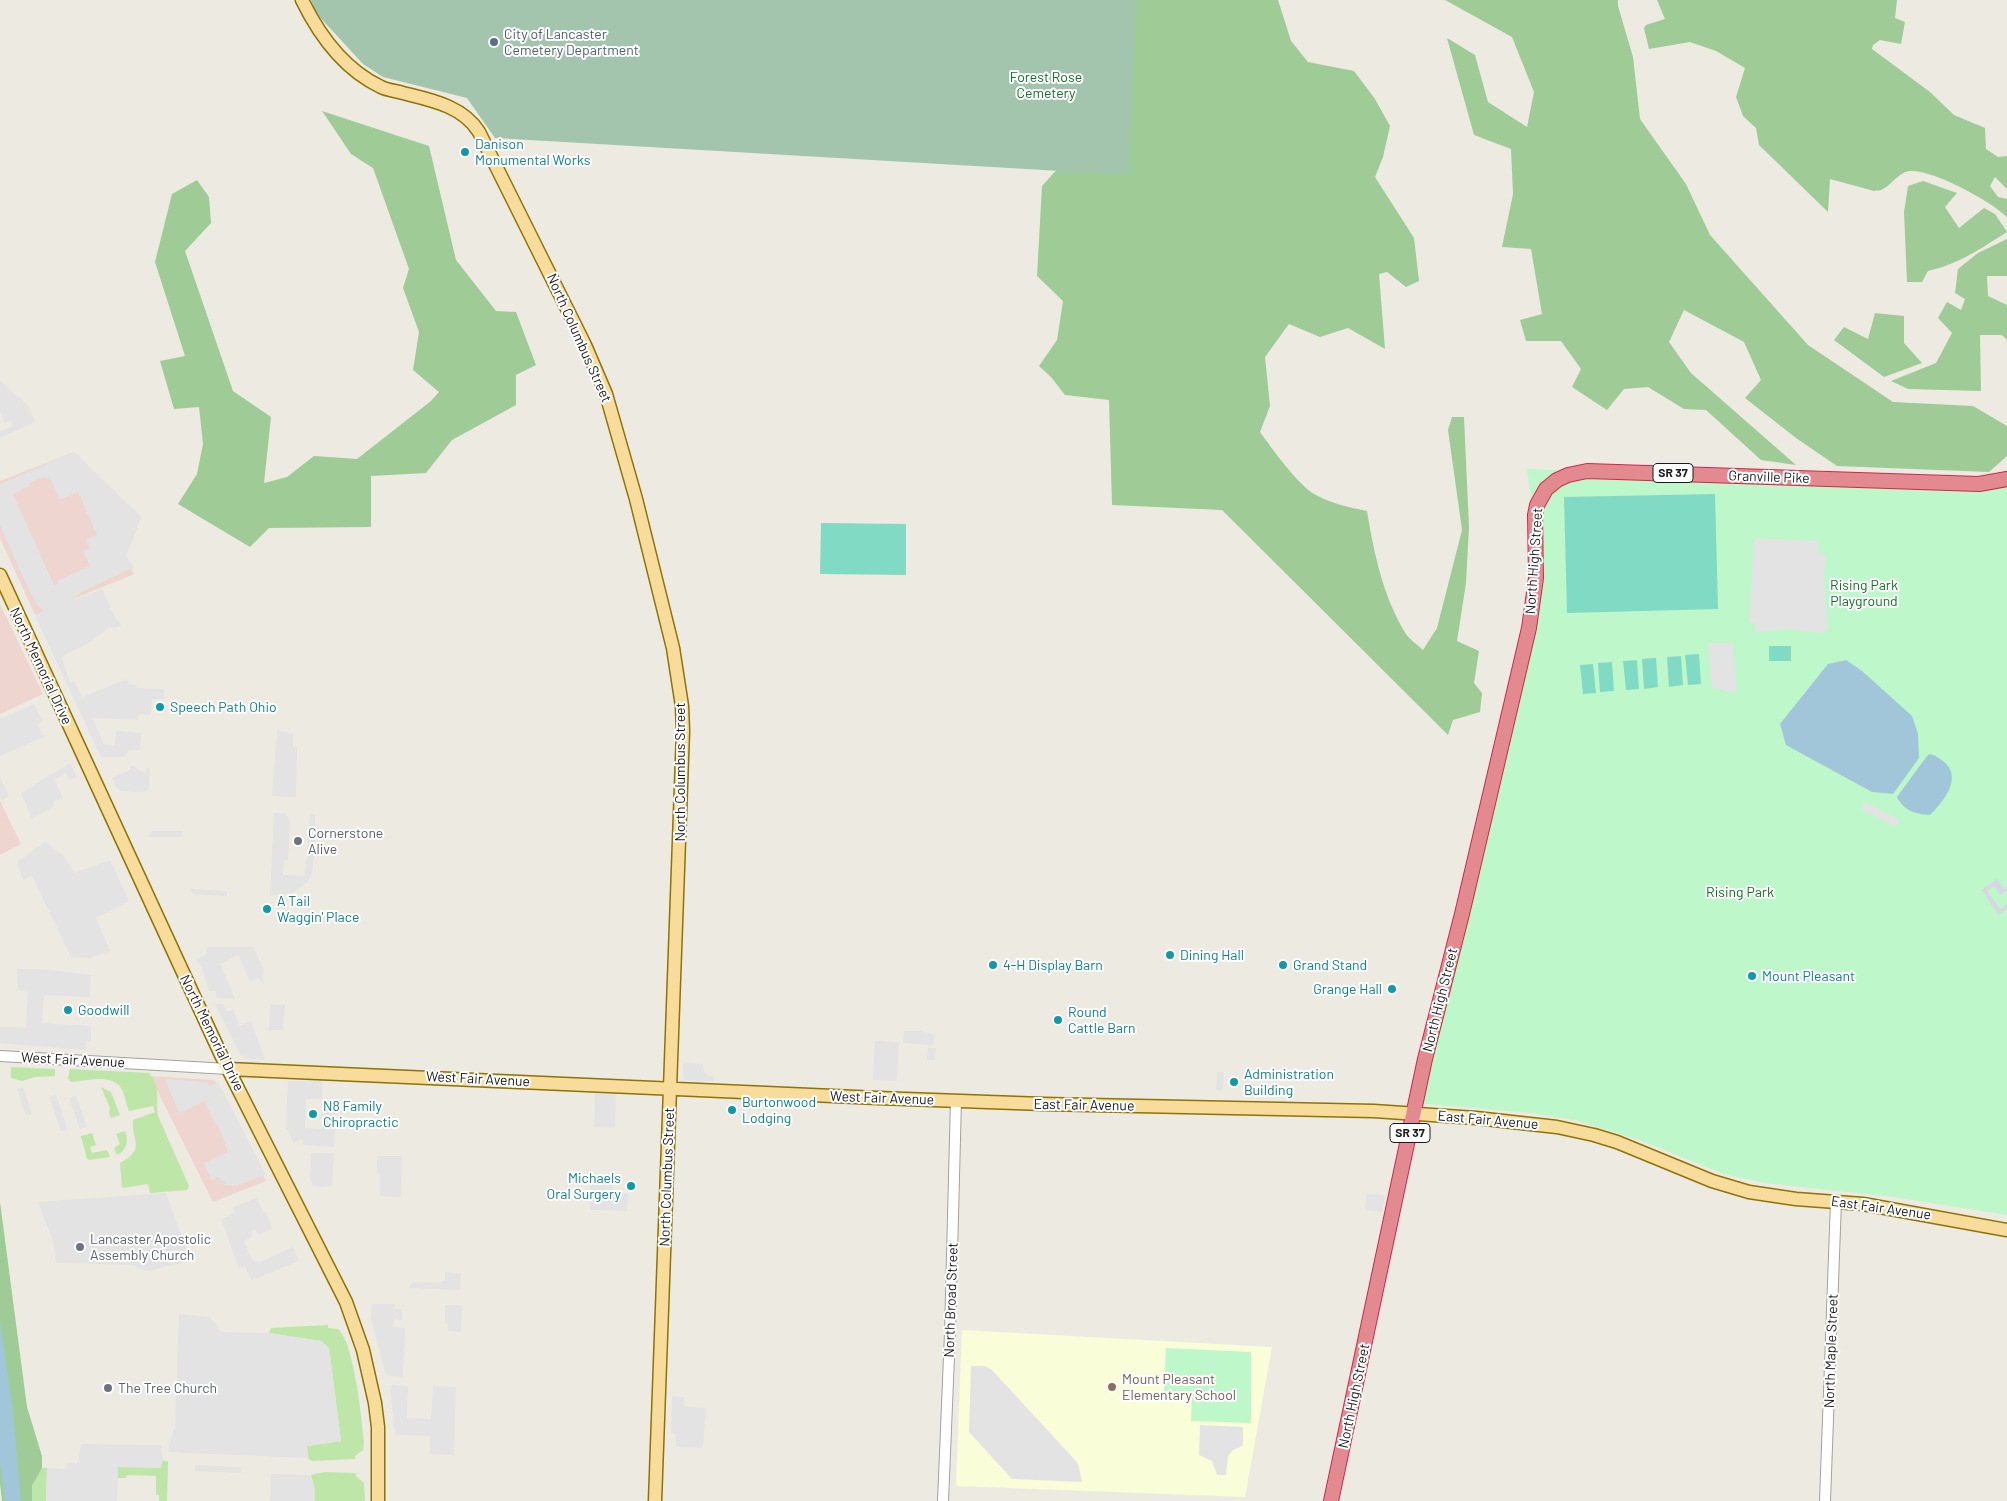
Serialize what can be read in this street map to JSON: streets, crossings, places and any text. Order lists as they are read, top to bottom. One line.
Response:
{"streets":{"highway":["SR 37","Granville Pike","North High Street"],"main road":["North Columbus Street","North Memorial Drive","West Fair Avenue","East Fair Avenue"],"street":["North Broad Street","North Maple Street"]},"crossings":[["North Columbus Street","West Fair Avenue"],["Granville Pike","North High Street"],["North High Street","East Fair Avenue"],["North Memorial Drive","West Fair Avenue"],["West Fair Avenue","East Fair Avenue"],["West Fair Avenue","North Broad Street"],["East Fair Avenue","North Broad Street"],["East Fair Avenue","North Maple Street"]],"parks":["Forest Rose Cemetery","Rising Park Playground","Rising Park"],"places":["City of Lancaster Cemetery Department","Danison Monumental Works","Speech Path Ohio","Cornerstone Alive","A Tail Waggin' Place","Dining Hall","4-H Display Barn","Grand Stand","Mount Pleasant","Grange Hall","Goodwill","Round Cattle Barn","Administration Building","Burtonwood Lodging","N8 Family Chiropractic","Michaels Oral Surgery","Lancaster Apostolic Assembly Church","Mount Pleasant Elementary School","The Tree Church"]}
